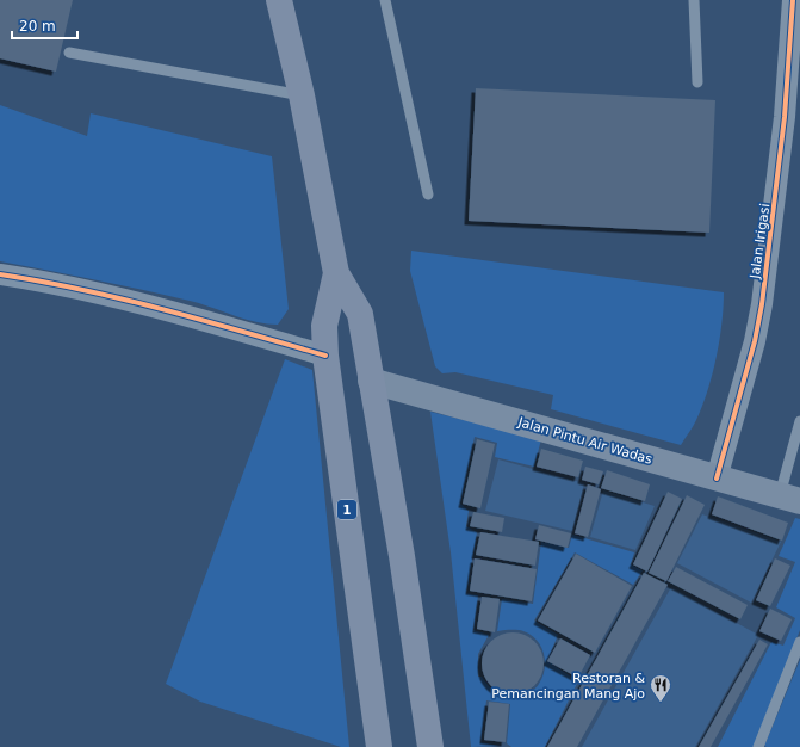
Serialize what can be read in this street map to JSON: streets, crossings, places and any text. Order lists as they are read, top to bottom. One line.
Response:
{"streets":{"main road":["Jalan Pintu Air Wadas","1"],"street":["Jalan Irigasi"]},"crossings":[["Jalan Irigasi","Jalan Pintu Air Wadas"],["Jalan Pintu Air Wadas","1"]],"places":{"restaurant":["Restoran & Pemancingan Mang Ajo"]},"scale_bar":"20 m"}
